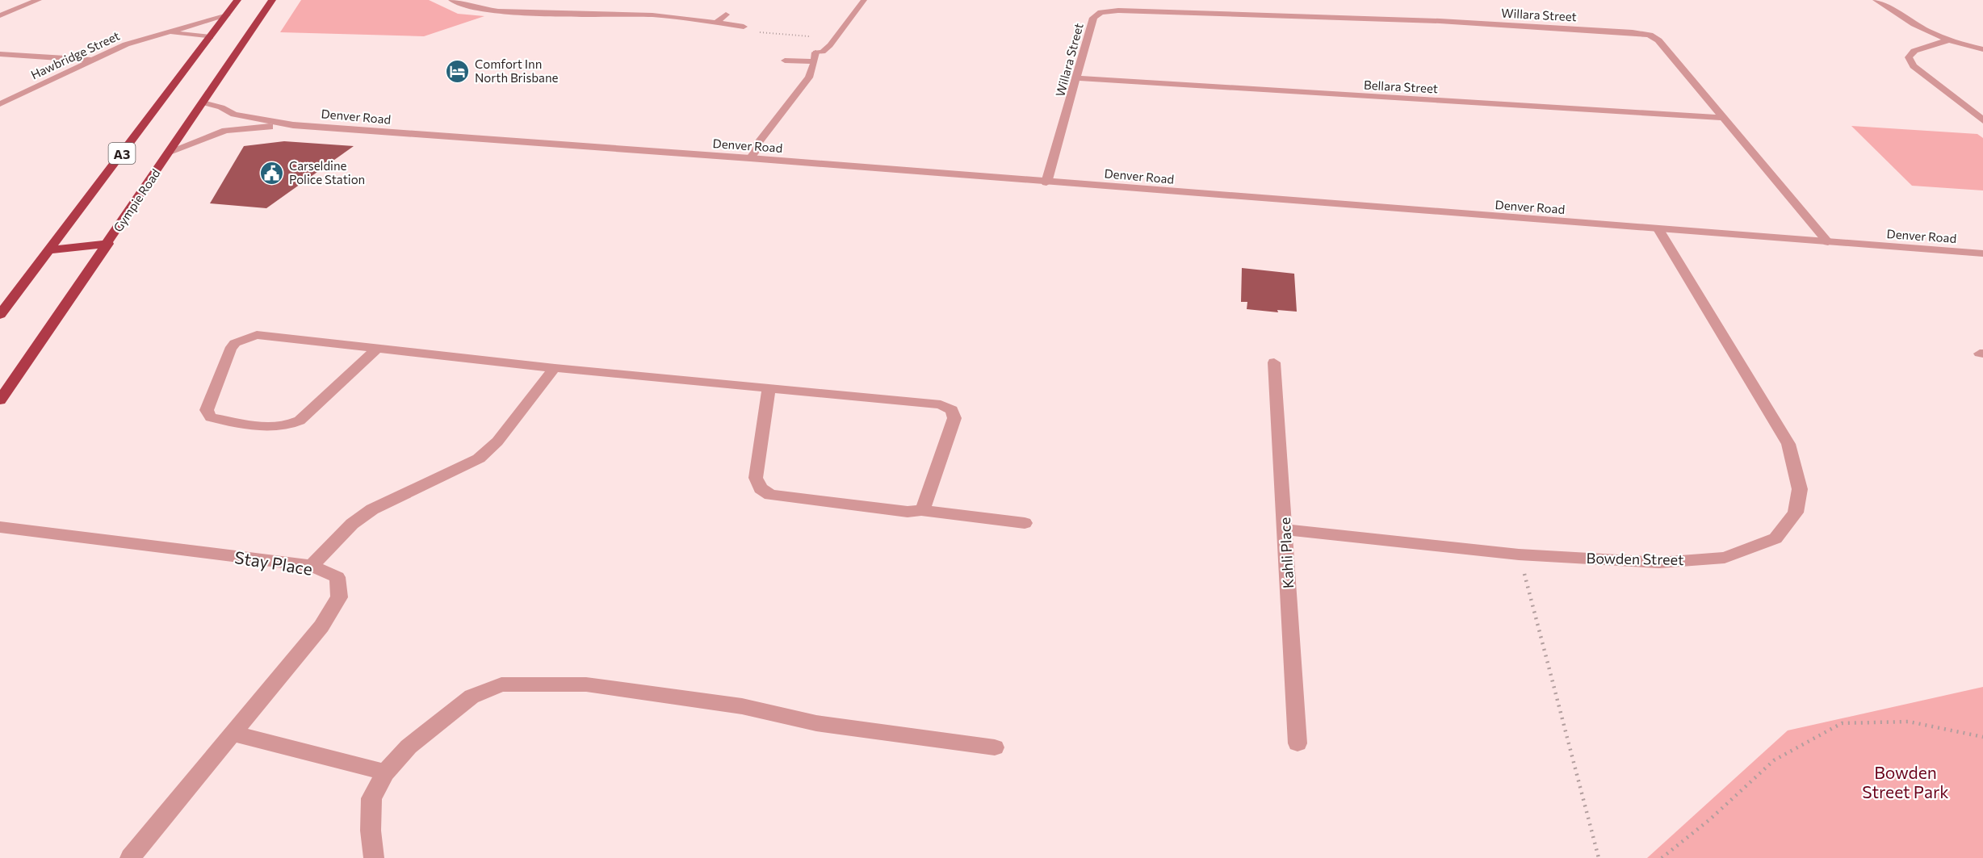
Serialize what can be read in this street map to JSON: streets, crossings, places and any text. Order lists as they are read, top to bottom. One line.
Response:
{"streets":{"highway":["A3","Gympie Road"],"street":["Willara Street","Hawbridge Street","Bellara Street","Denver Road","Kahli Place","Bowden Street","Stay Place"]},"crossings":[["Willara Street","Bellara Street"],["Willara Street","Denver Road"],["Hawbridge Street","A3"],["Denver Road","Gympie Road"],["Denver Road","Bowden Street"],["Kahli Place","Bowden Street"]],"parks":["Bowden Street Park"],"places":{"hotel":["Comfort Inn North Brisbane"],"public building":["Carseldine Police Station"]}}
